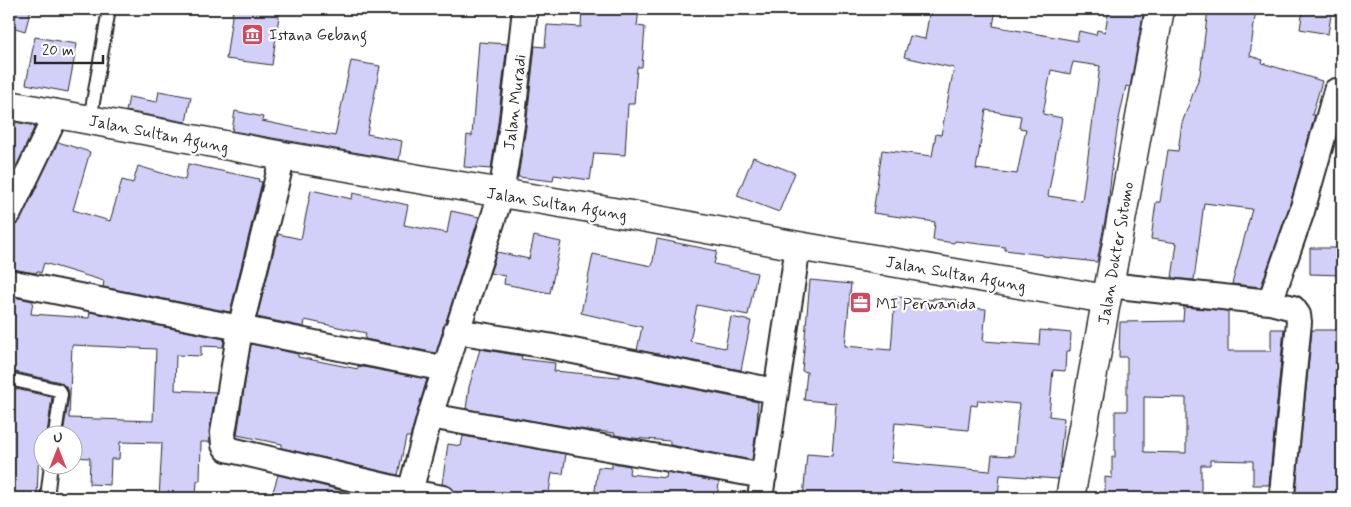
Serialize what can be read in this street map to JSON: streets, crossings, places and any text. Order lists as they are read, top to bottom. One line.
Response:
{"streets":{"main road":["Jalan Sultan Agung","Jalan Dokter Sutomo"],"street":["Jalan Muradi"]},"crossings":[["Jalan Muradi","Jalan Sultan Agung"],["Jalan Sultan Agung","Jalan Dokter Sutomo"]],"places":{"museum":["Istana Gebang"],"office":["MI Perwanida"]},"scale_bar":"20 m","north":"top"}
